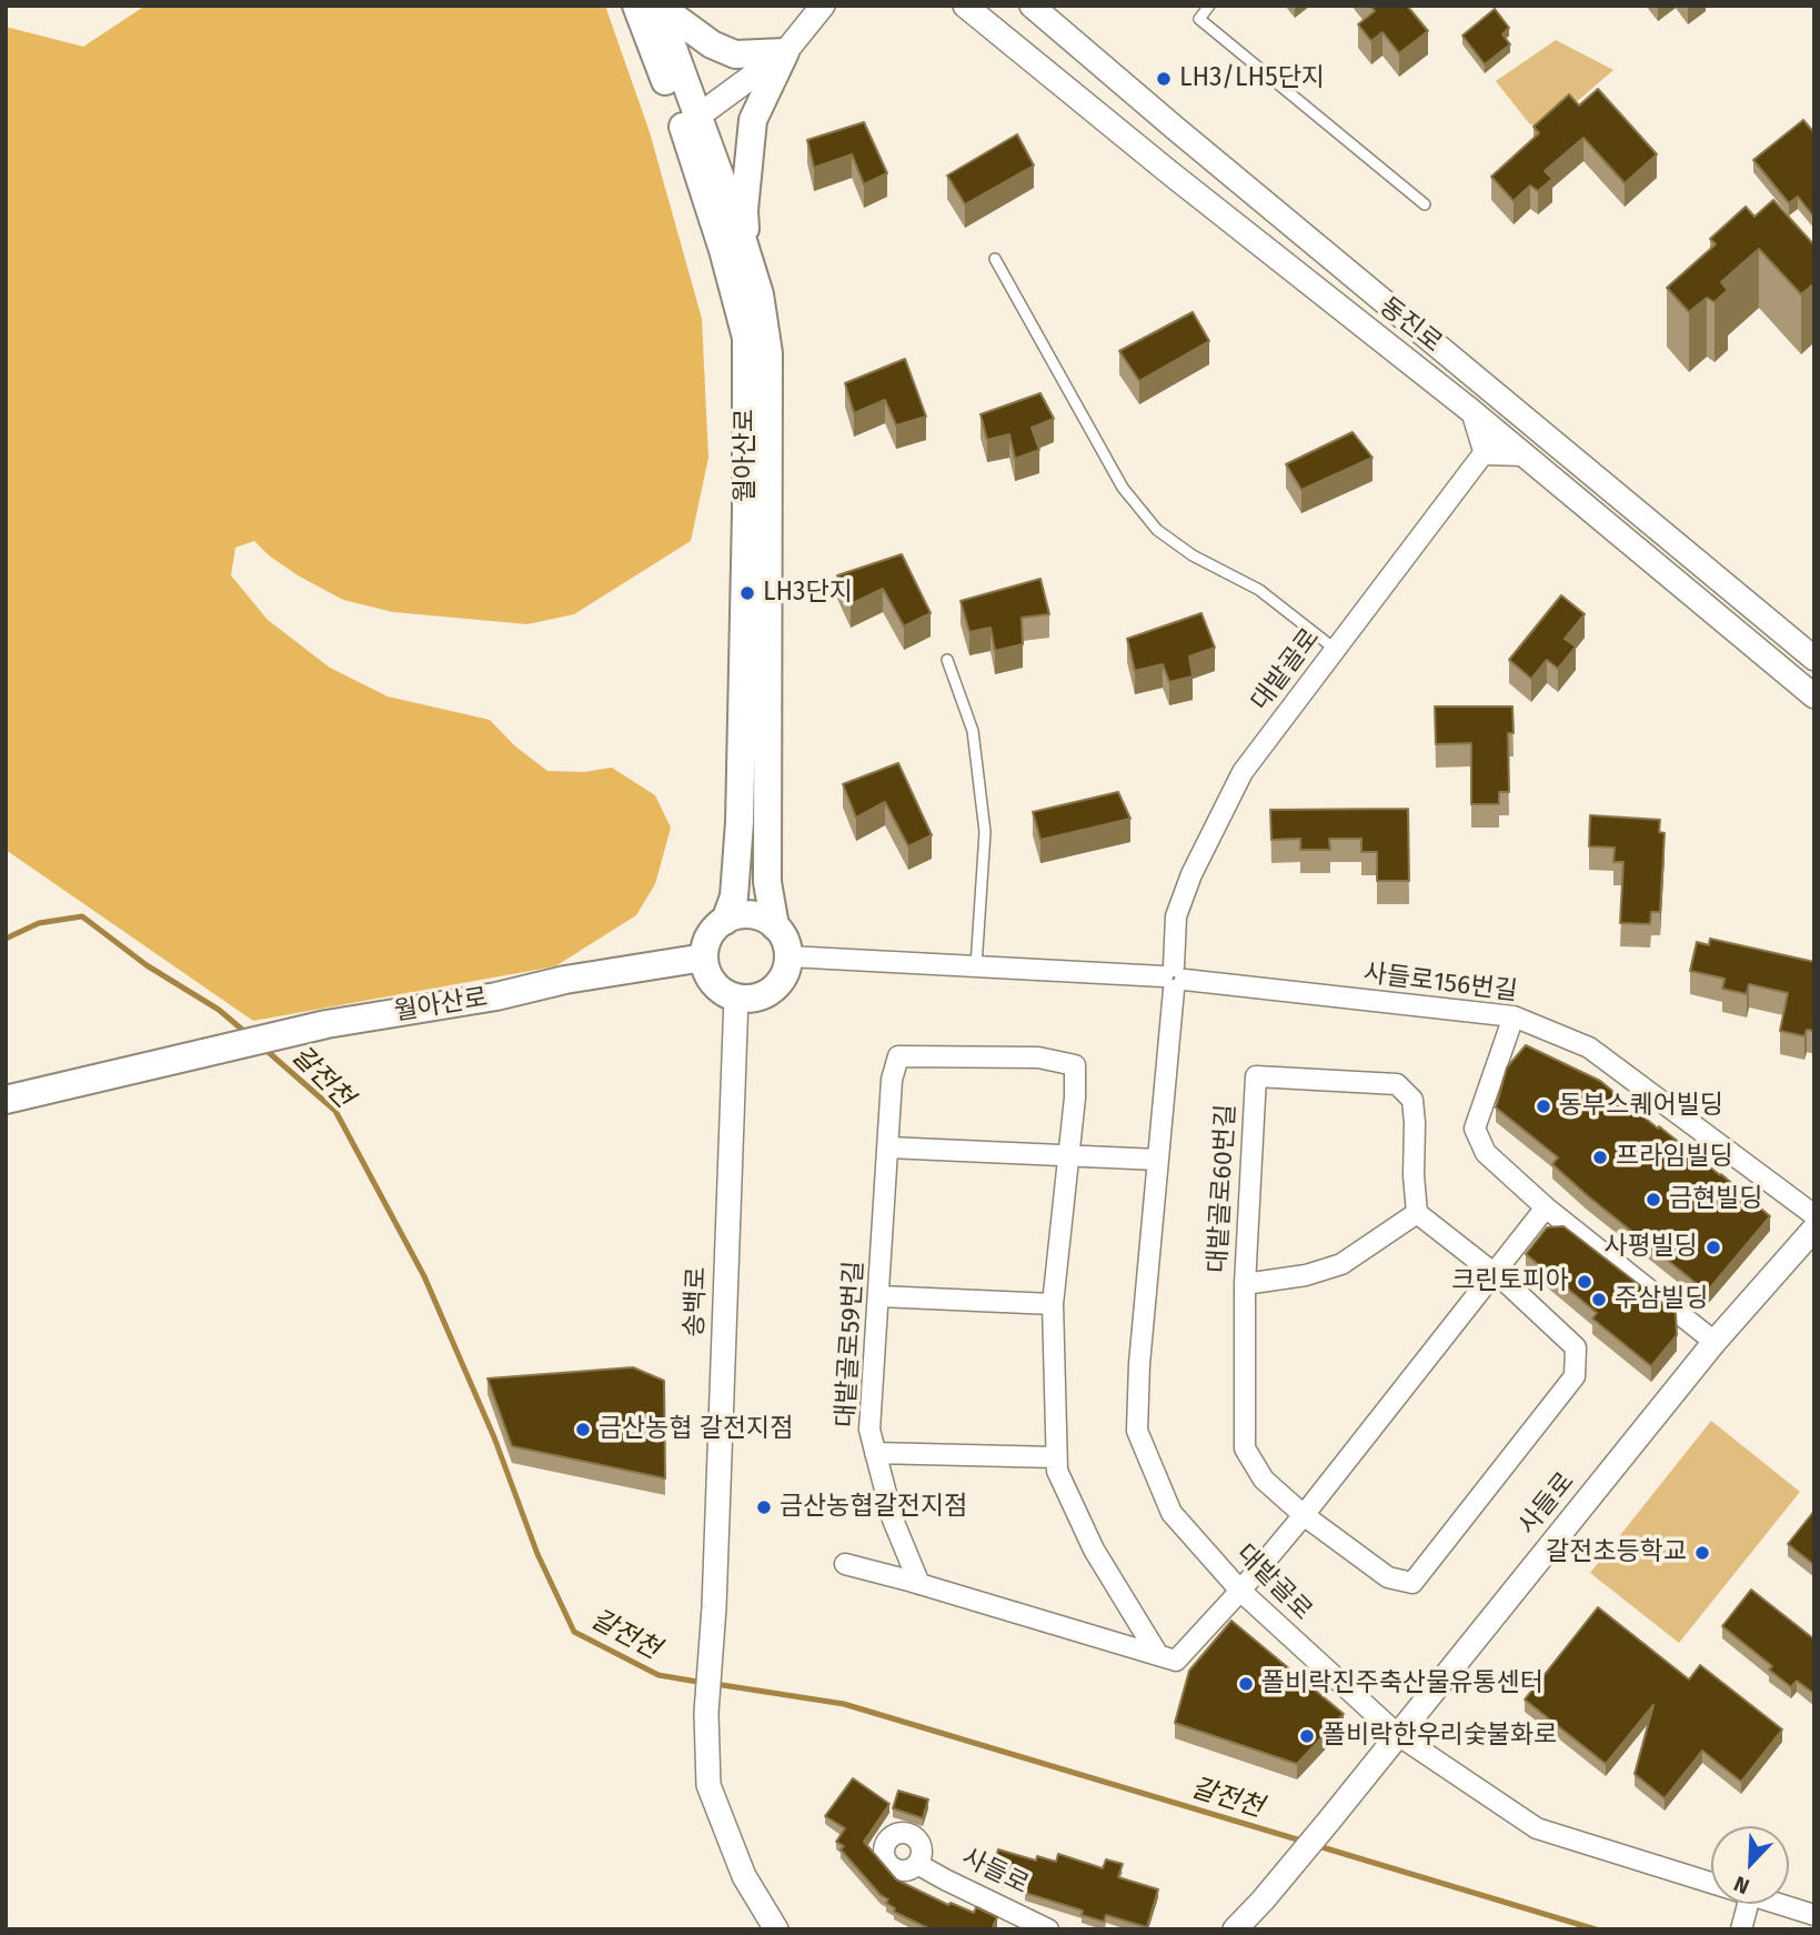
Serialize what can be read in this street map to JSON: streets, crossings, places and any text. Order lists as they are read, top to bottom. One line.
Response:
{"streets":{"main road":["월아산로"],"street":["동진로","대밭골로","사들로156번길","대밭골로60번길","송백로","대밭골로59번길","사들로"]},"crossings":[["동진로","대밭골로"],["월아산로","사들로156번길"],["월아산로","송백로"],["대밭골로","사들로156번길"],["대밭골로","사들로"],["사들로156번길","송백로"]],"water":["갈전천"],"places":["LH3/LH5단지","LH3단지","동부스퀘어빌딩","프라임빌딩","금현빌딩","사평빌딩","크린토피아","주삼빌딩","금산농협 갈전지점","금산농협갈전지점","갈전초등학교","폴비락진주축산물유통센터","폴비락한우리숯불화로"],"north":"bottom left"}
